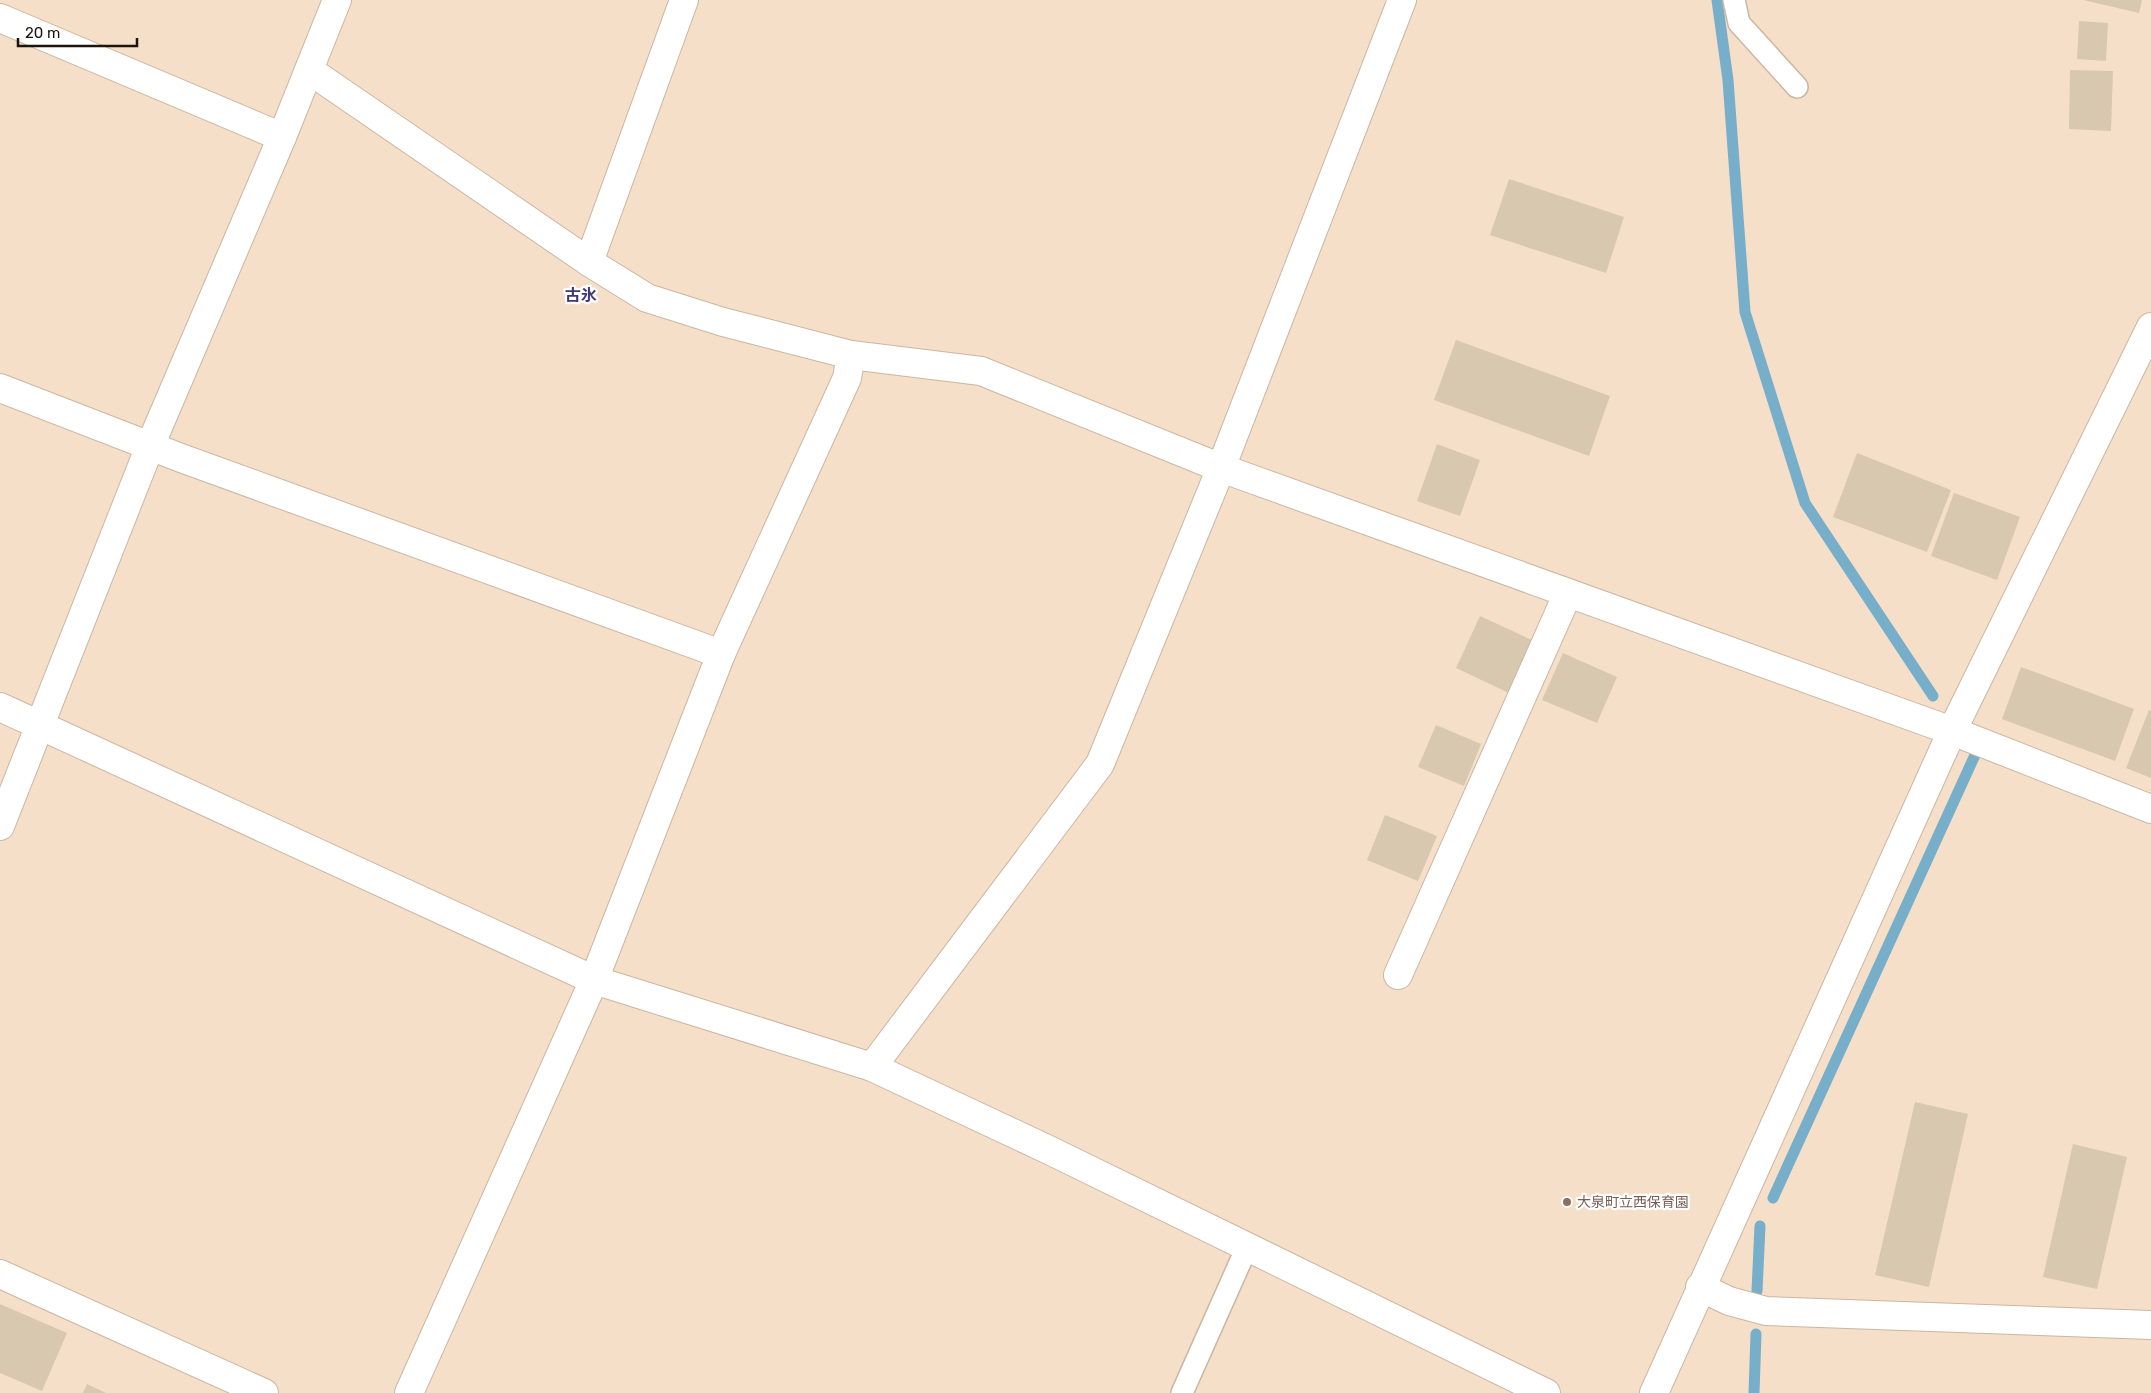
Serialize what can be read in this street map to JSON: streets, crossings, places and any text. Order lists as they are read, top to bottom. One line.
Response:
{"districts":["古氷"],"places":["大泉町立西保育園"],"scale_bar":"20 m"}
